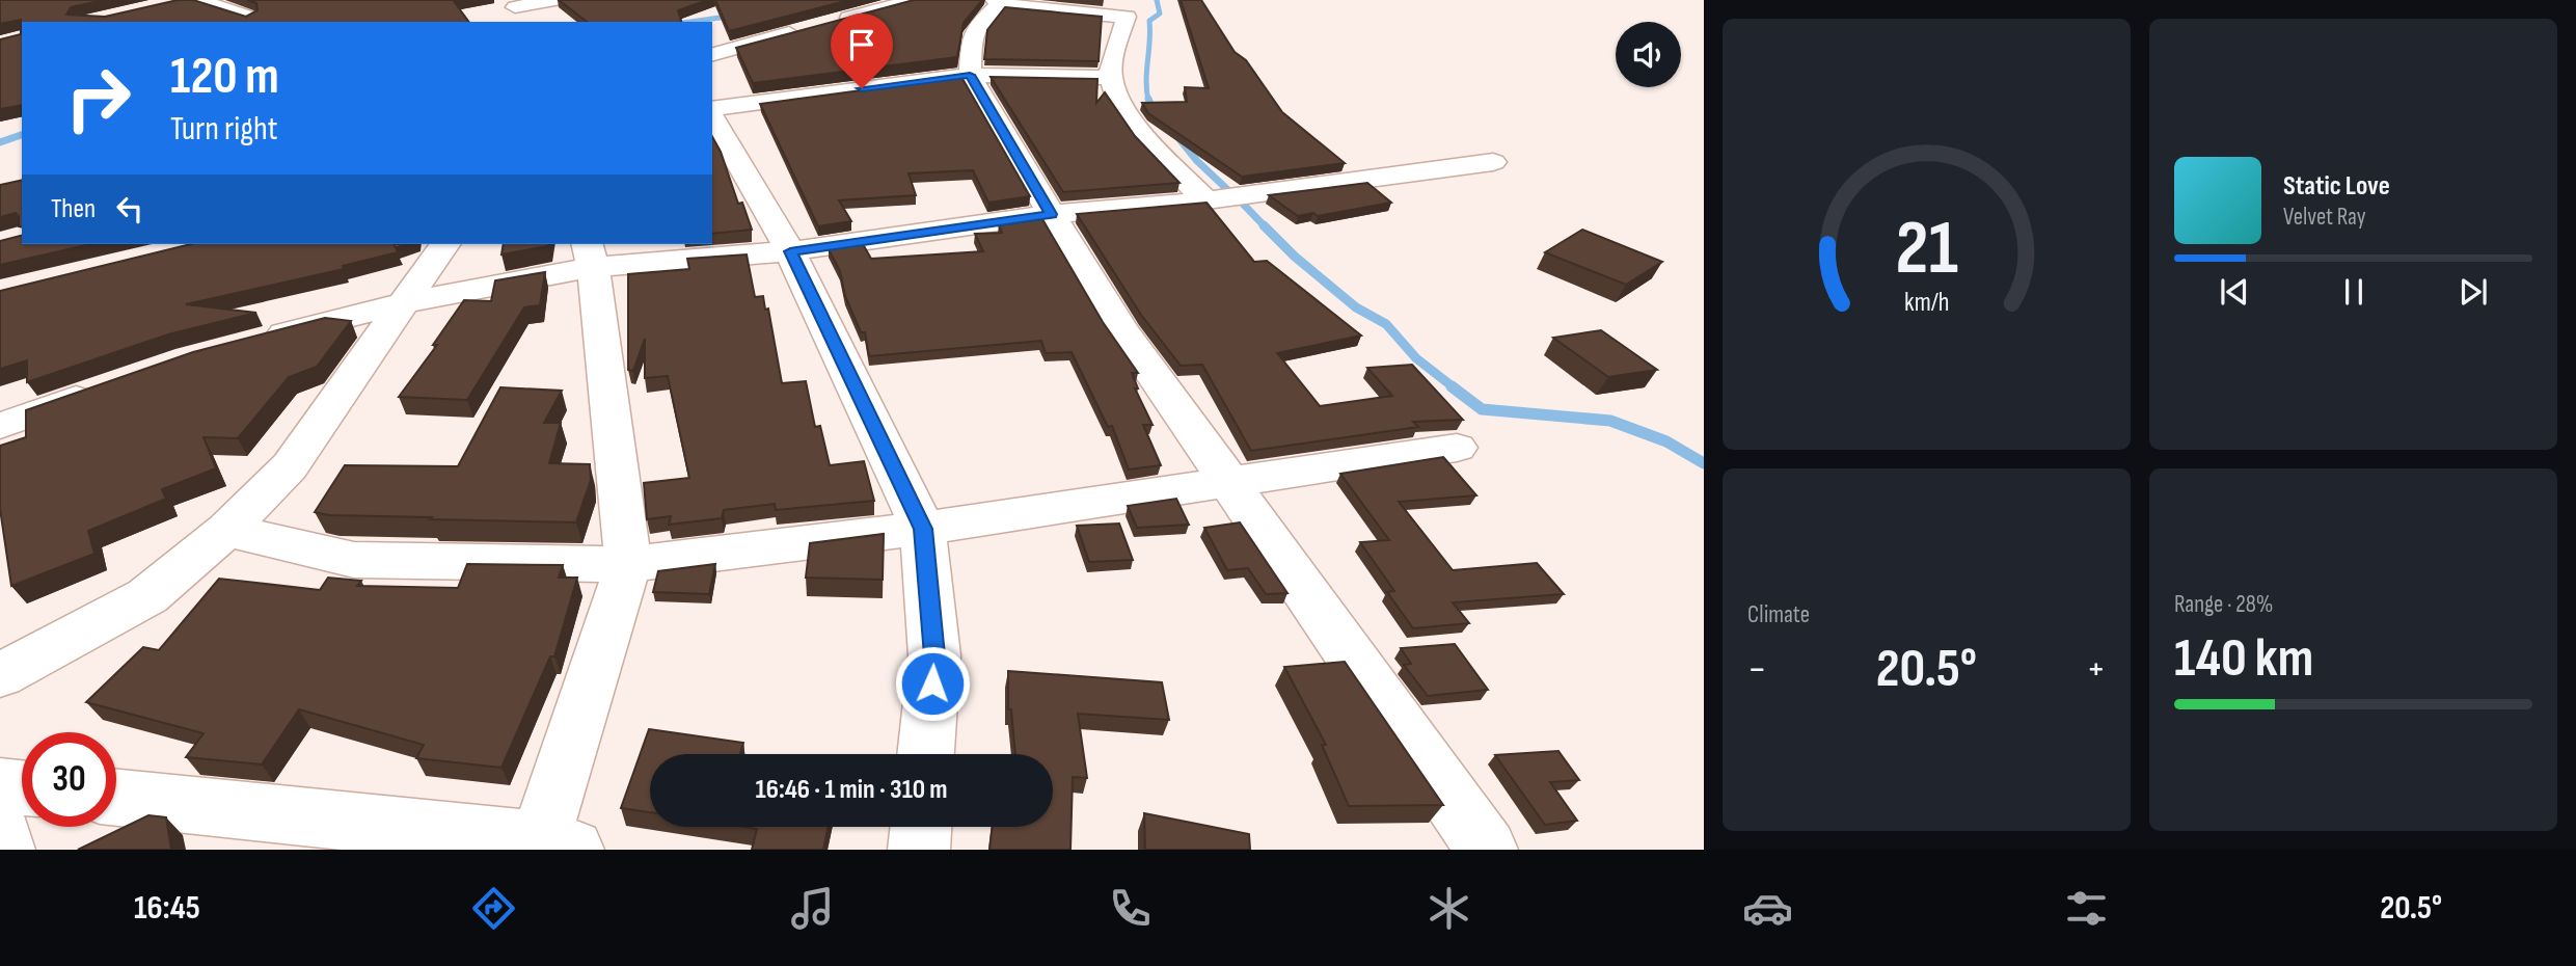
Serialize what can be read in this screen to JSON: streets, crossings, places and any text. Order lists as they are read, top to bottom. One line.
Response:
{"page":{"turn":["120 m","Turn right"],"song":["Static Love","Velvet Ray"],"then":"Then","tile":["Climate",["Range · 28%","140 km"]],"heat":["−","20.5°","+"],"limit":"30","trip":"16:46 · 1 min · 310 m","tabs":["16:45","20.5°"],"gauge":["21","km/h"]}}
